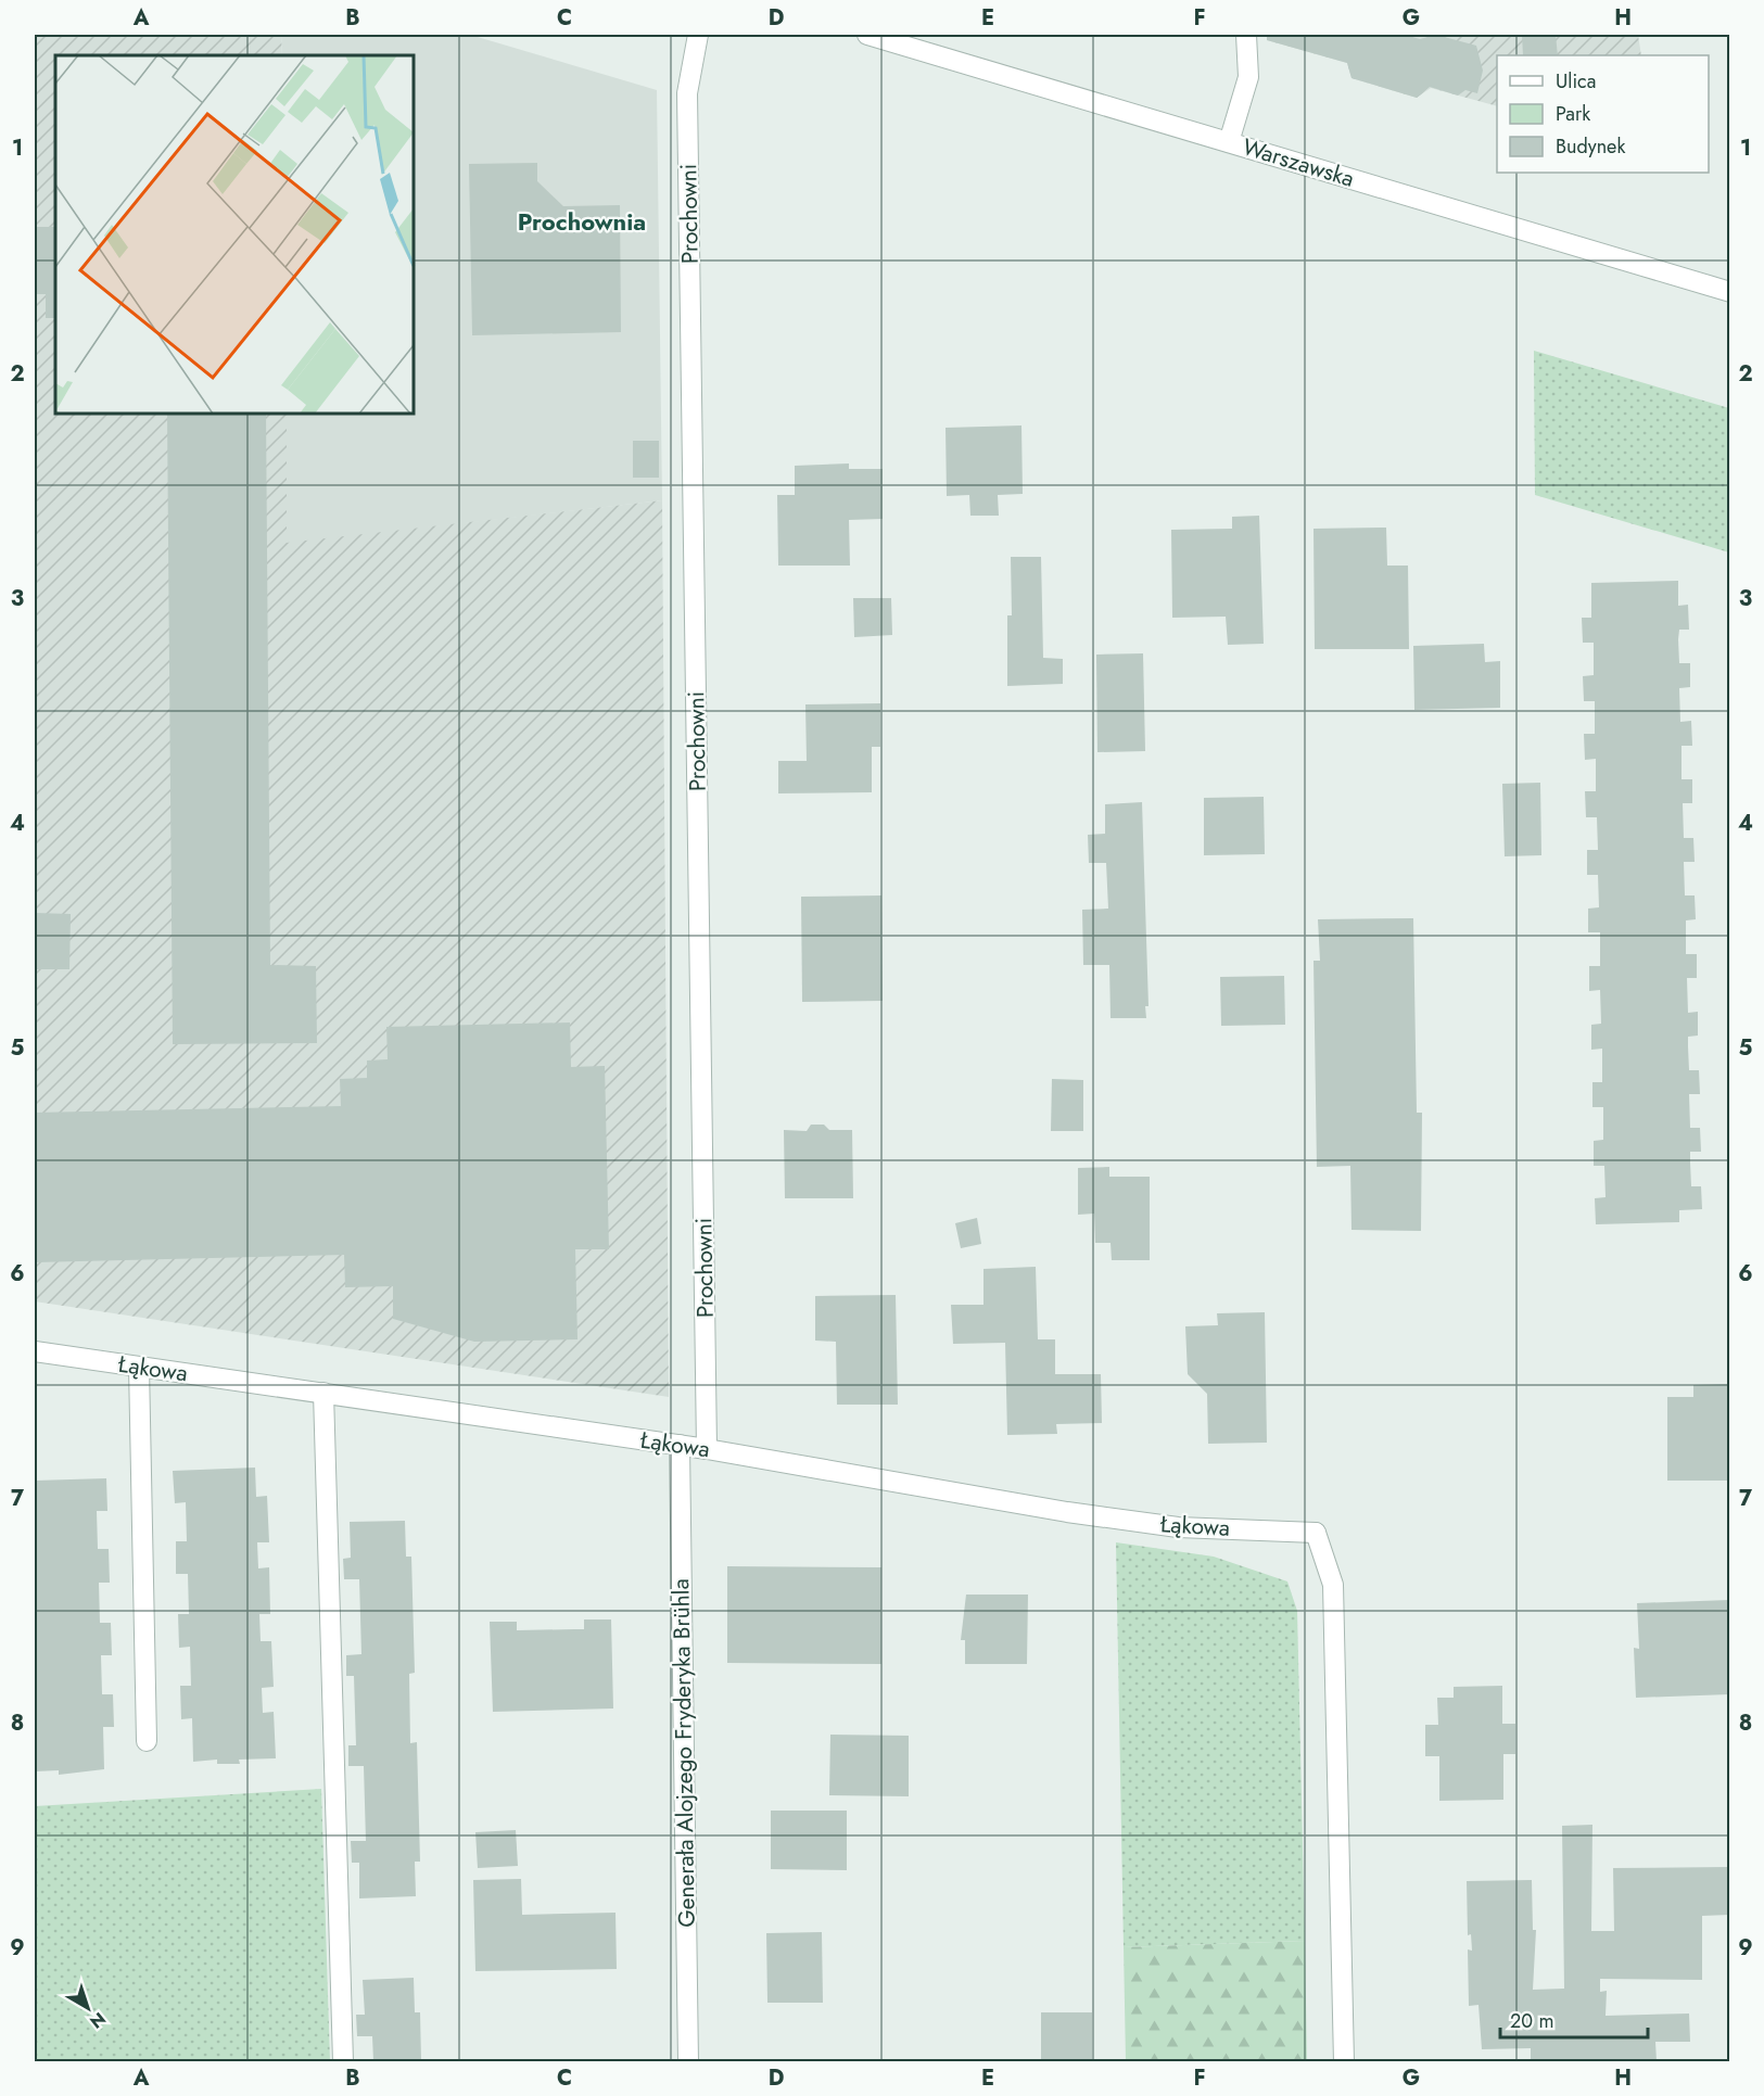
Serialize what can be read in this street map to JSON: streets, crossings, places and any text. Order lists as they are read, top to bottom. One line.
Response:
{"streets":{"street":["Warszawska","Prochowni","Łąkowa","Generała Alojzego Fryderyka Brühla"]},"crossings":[["Prochowni","Łąkowa"],["Łąkowa","Generała Alojzego Fryderyka Brühla"]],"districts":["Prochownia"],"legend":["Ulica","Park","Budynek"],"scale_bar":"20 m","north":"bottom right","grid":{"columns":["A","B","C","D","E","F","G","H"],"rows":["1","2","3","4","5","6","7","8","9"]}}
